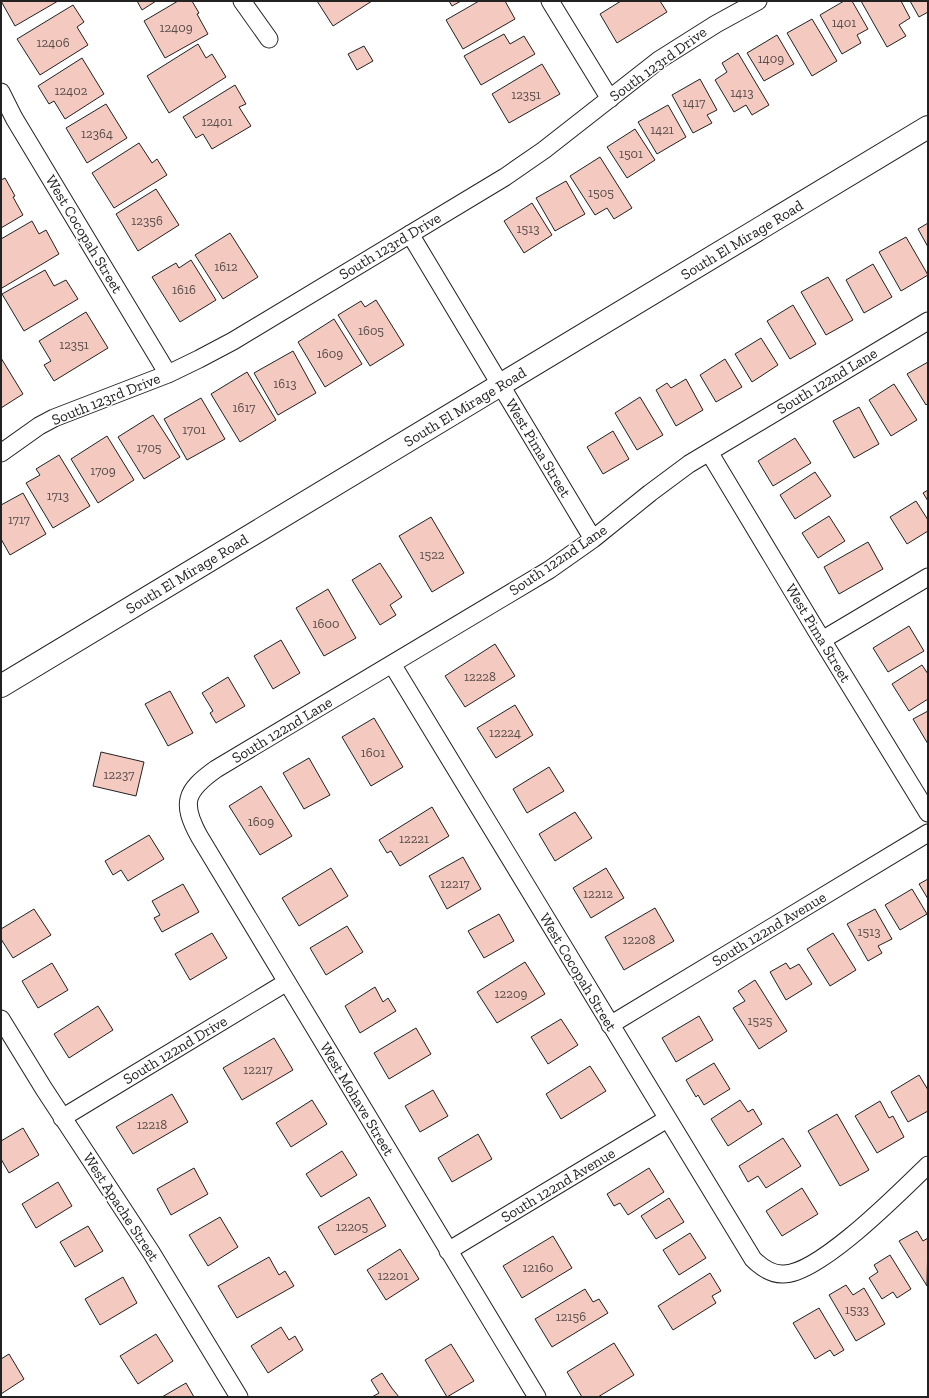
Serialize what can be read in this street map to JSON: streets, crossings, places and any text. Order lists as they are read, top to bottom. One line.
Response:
{"streets":{"main road":["South El Mirage Road"],"street":["South 123rd Drive","West Cocopah Street","South 122nd Lane","West Pima Street","South 122nd Avenue","South 122nd Drive","West Mohave Street","West Apache Street"]},"crossings":[["South 123rd Drive","West Cocopah Street"],["South 123rd Drive","West Pima Street"],["West Cocopah Street","South 122nd Lane"],["West Cocopah Street","South 122nd Avenue"],["South El Mirage Road","West Pima Street"],["South 122nd Lane","West Pima Street"],["South 122nd Lane","West Mohave Street"],["South 122nd Avenue","West Mohave Street"],["South 122nd Drive","West Mohave Street"],["South 122nd Drive","West Apache Street"]],"house_numbers":["1401","12409","12406","1409","12402","1413","12351","1417","12401","1421","12364","1501","1505","12356","1513","1612","1616","1605","12351","1609","1613","1617","1701","1705","1709","1713","1717","1522","1600","12228","12224","1601","12237","1609","12221","12217","12212","1513","12208","12209","1525","12217","12218","12205","12160","12201","1533","12156"]}
